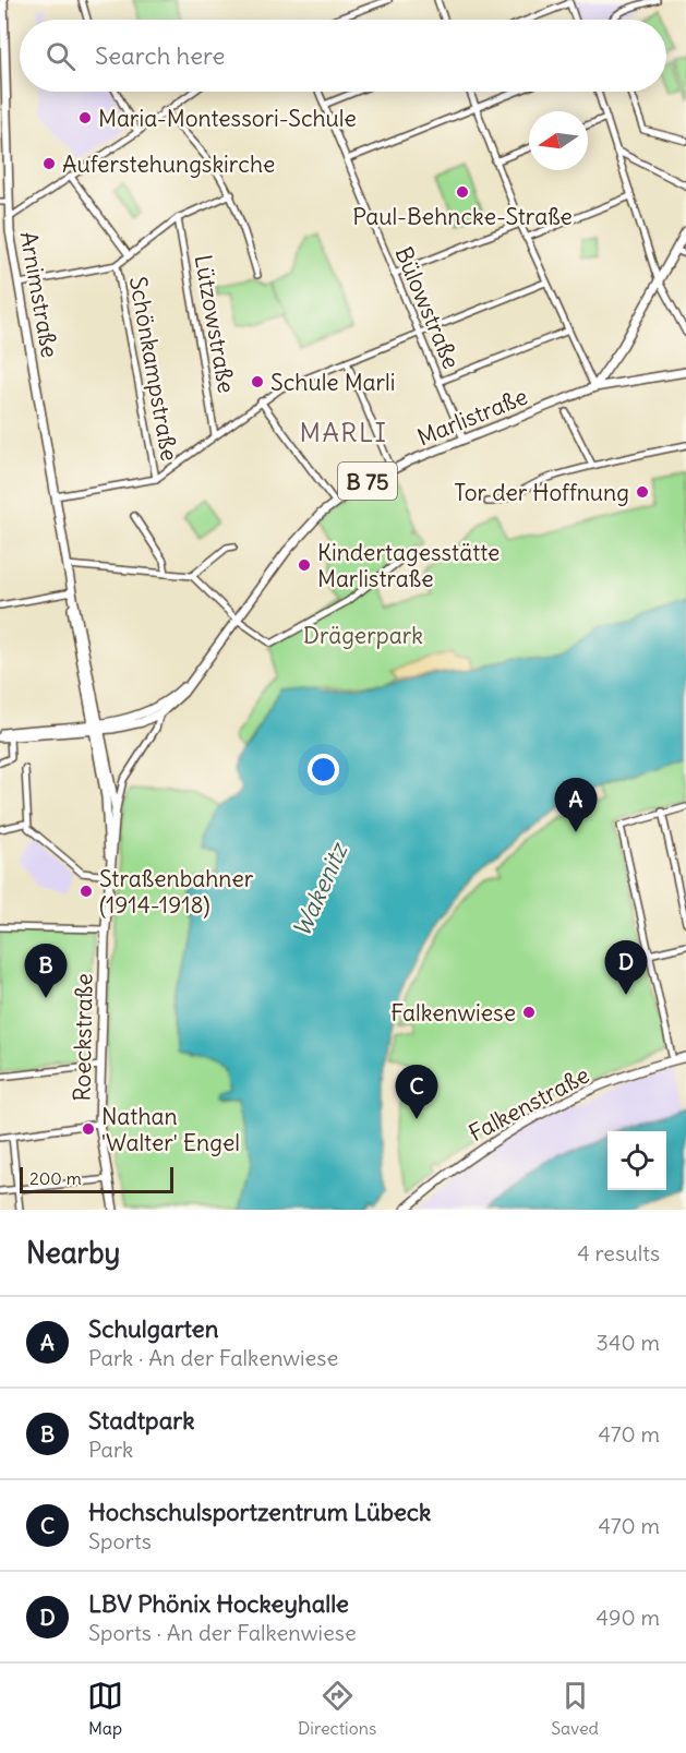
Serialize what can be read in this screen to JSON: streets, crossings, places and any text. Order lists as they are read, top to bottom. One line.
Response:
{"streets":{"main road":["Arnimstraße","Marlistraße","B 75","Roeckstraße","Falkenstraße"],"street":["Bülowstraße","Lützowstraße","Schönkampstraße"]},"crossings":[["Arnimstraße","B 75"],["Arnimstraße","Roeckstraße"],["Bülowstraße","Marlistraße"],["Marlistraße","B 75"]],"districts":["MARLI"],"water":["Wakenitz"],"parks":["Drägerpark"],"places":["Maria-Montessori-Schule","Auferstehungskirche","Paul-Behncke-Straße","Schule Marli","Tor der Hoffnung","Kindertagesstätte Marlistraße","Straßenbahner (1914-1918)","Falkenwiese","Nathan 'Walter' Engel"],"scale_bar":"200 m","north":"left","page":{"search":"Search here","pins":["A","D","B","C"],"scale":"200 m","heading":["Nearby","4 results"],"list":[{"mark":"A","name":"Schulgarten","note":"Park · An der Falkenwiese","value":"340 m"},{"mark":"B","name":"Stadtpark","note":"Park","value":"470 m"},{"mark":"C","name":"Hochschulsportzentrum Lübeck","note":"Sports","value":"470 m"},{"mark":"D","name":"LBV Phönix Hockeyhalle","note":"Sports · An der Falkenwiese","value":"490 m"}],"nav":["Map","Directions","Saved"]}}
